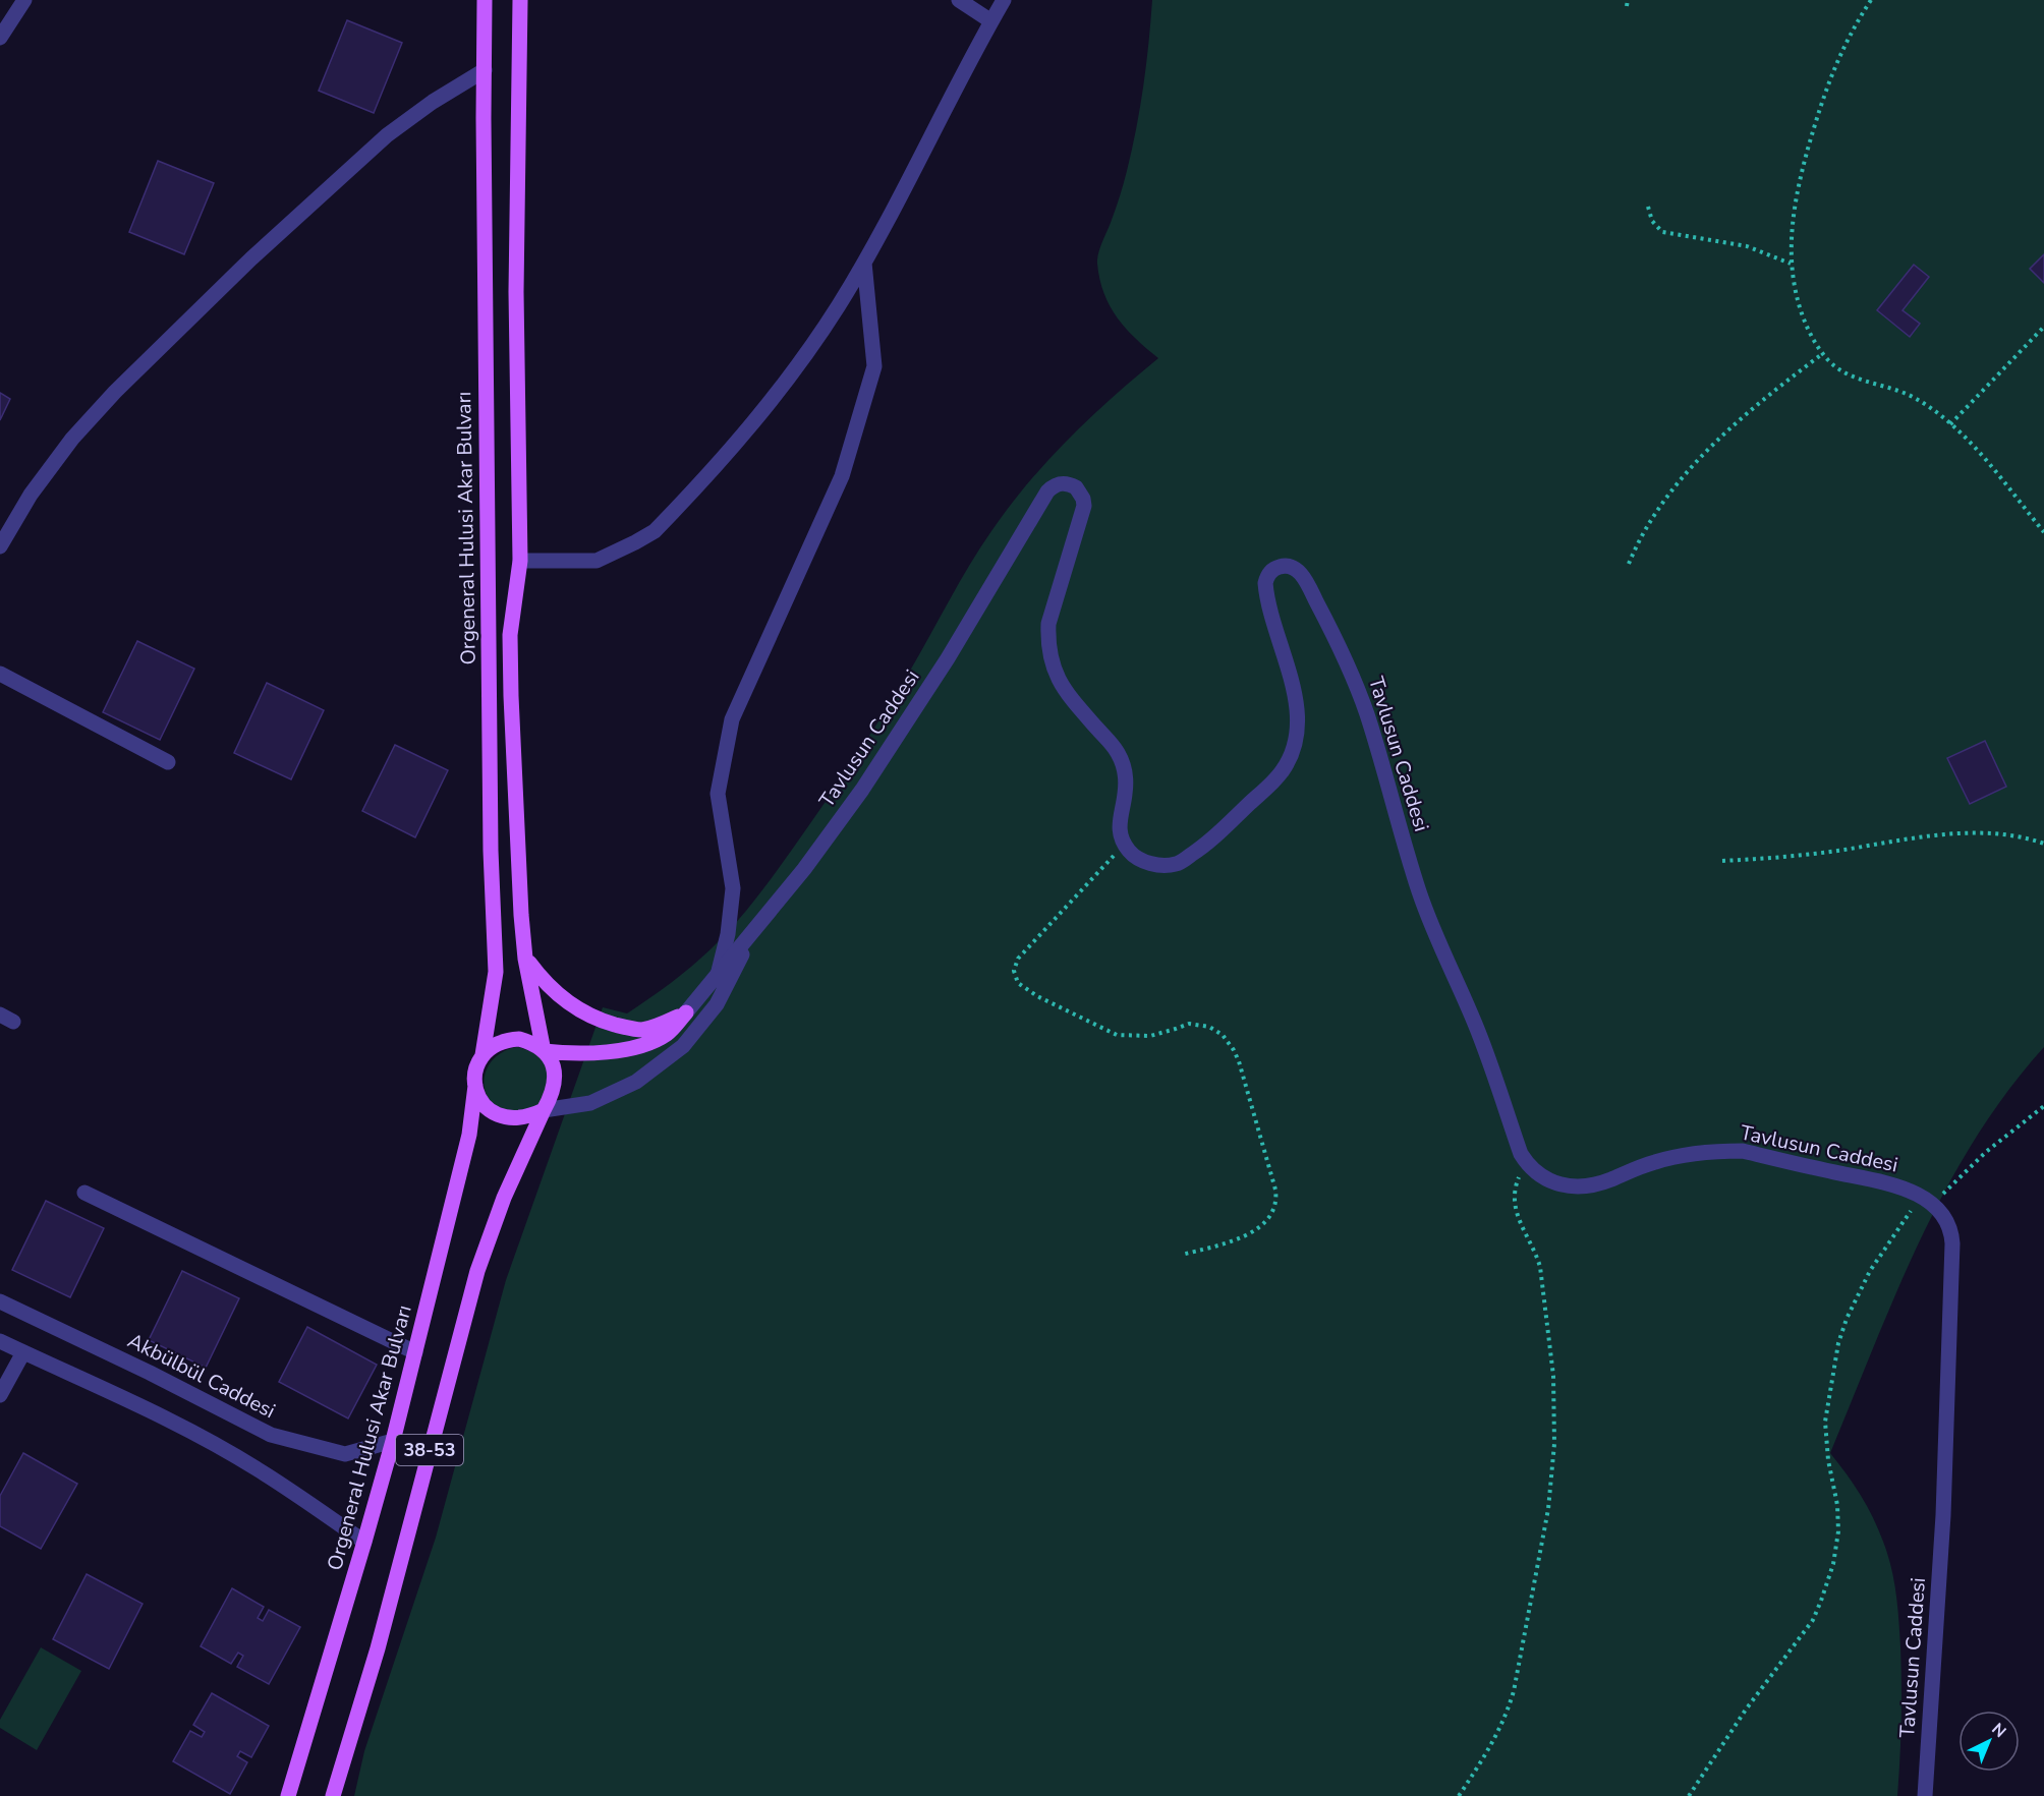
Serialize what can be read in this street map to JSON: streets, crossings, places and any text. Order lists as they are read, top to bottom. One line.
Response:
{"streets":{"main road":["Orgeneral Hulusi Akar Bulvarı","38-53"],"street":["Tavlusun Caddesi","Akbülbül Caddesi"]},"crossings":[["Orgeneral Hulusi Akar Bulvarı","Tavlusun Caddesi"],["Orgeneral Hulusi Akar Bulvarı","Akbülbül Caddesi"],["Orgeneral Hulusi Akar Bulvarı","38-53"],["Tavlusun Caddesi","38-53"]],"north":"top right"}
